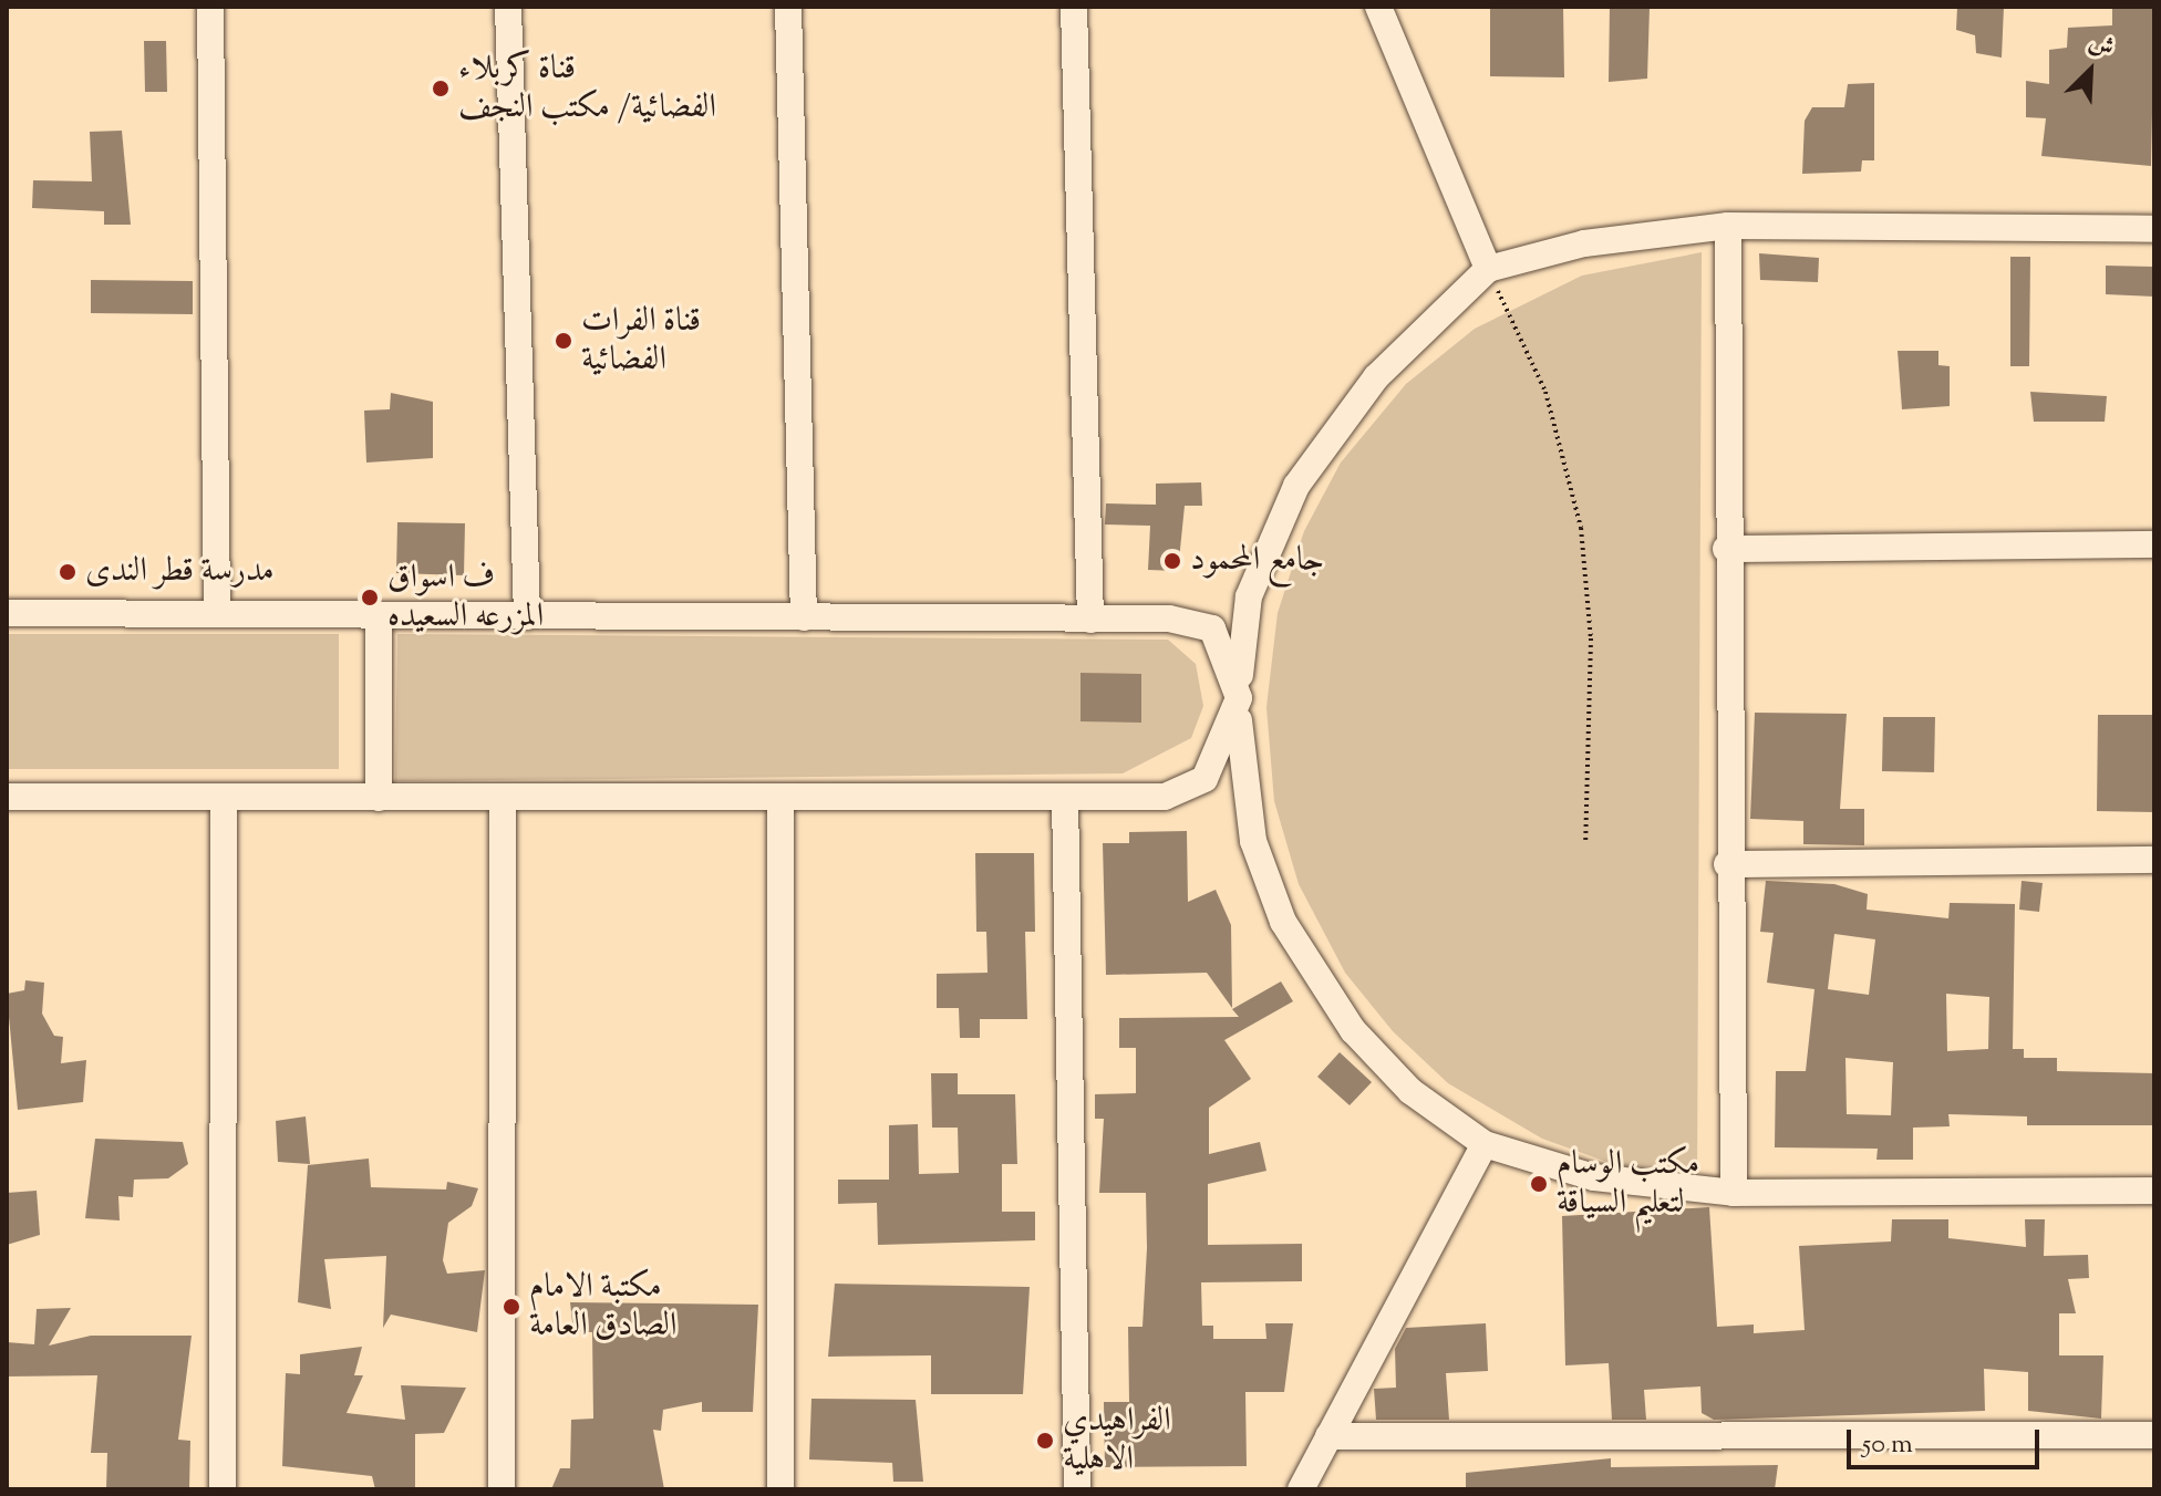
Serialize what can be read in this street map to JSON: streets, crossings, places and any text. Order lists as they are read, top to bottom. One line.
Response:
{"places":["قناة كربلاء الفضائية/ مكتب النجف","قناة الفرات الفضائية","جامع المحمود","مدرسة قطر الندى","ف اسواق المزرعه السعيده","مكتب الوسام لتعليم السياقة","مكتبة الامام الصادق العامة","الفراهيدي الاهلية"],"scale_bar":"50 m","north":"top right"}
